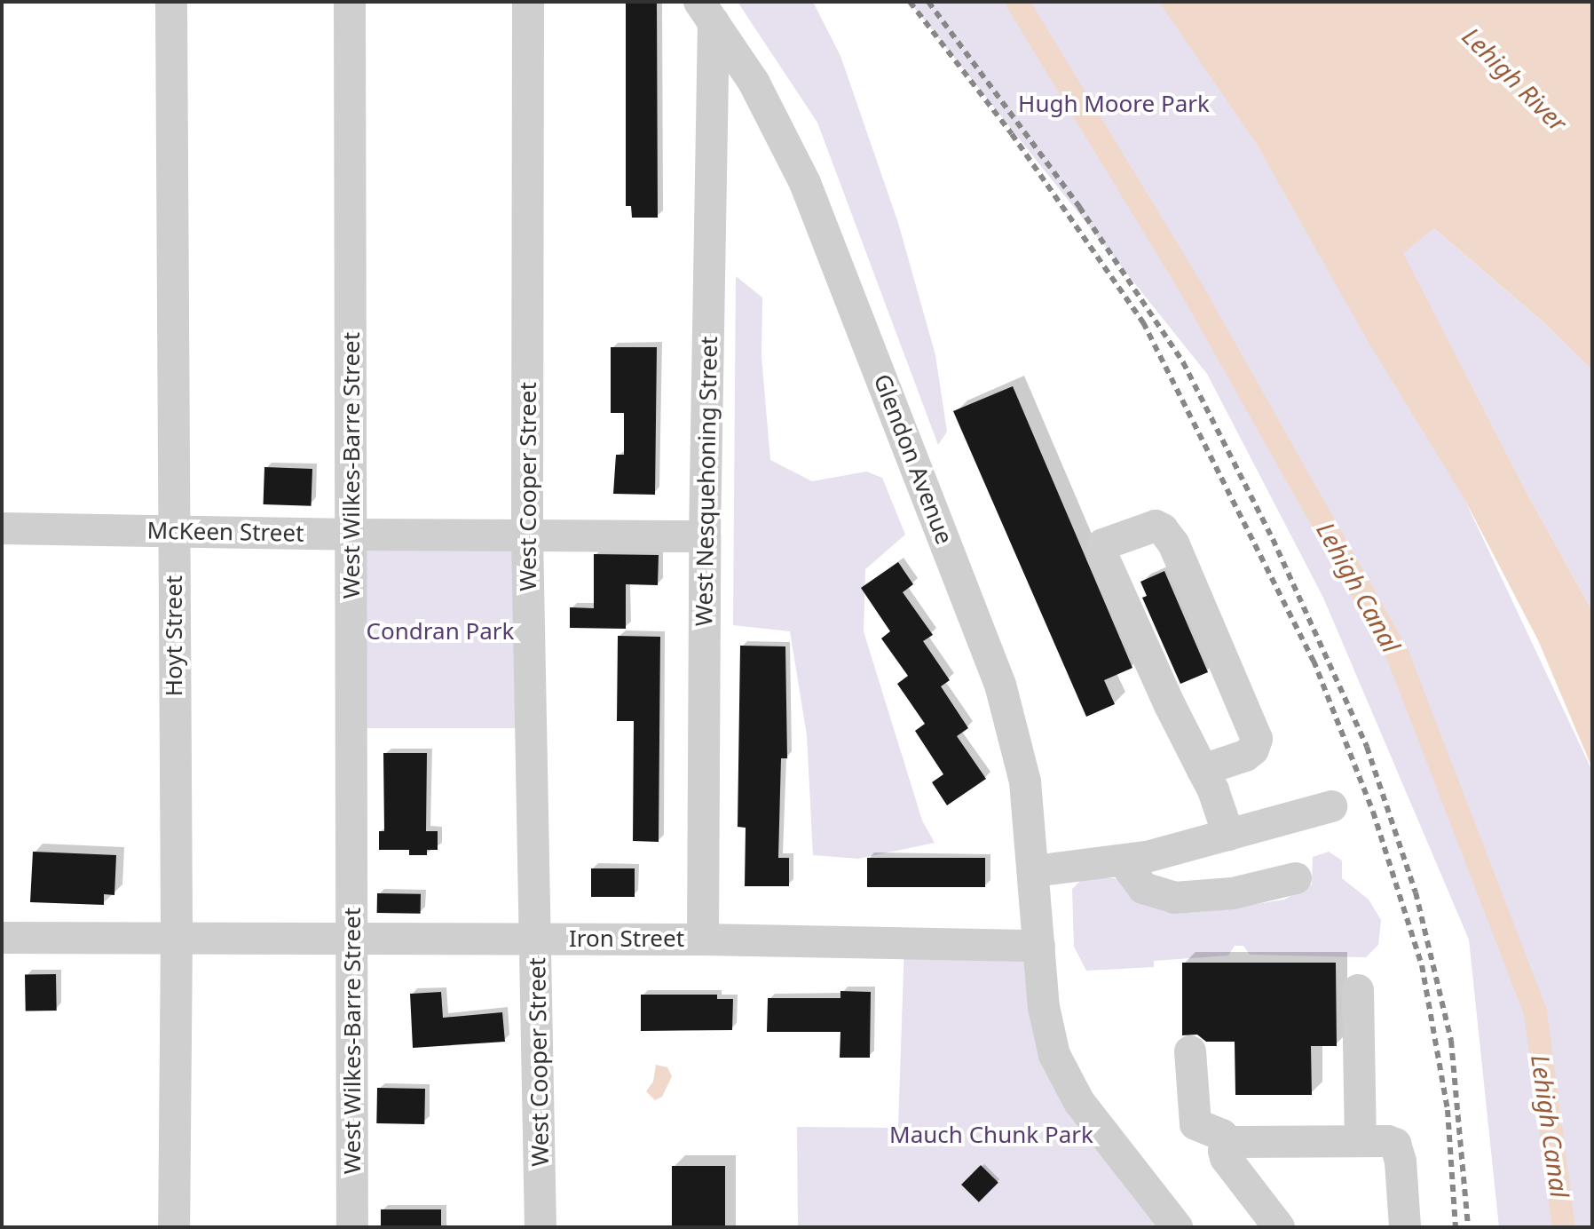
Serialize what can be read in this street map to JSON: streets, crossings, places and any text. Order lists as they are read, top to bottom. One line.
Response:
{"streets":{"street":["Glendon Avenue","West Wilkes-Barre Street","West Nesquehoning Street","West Cooper Street","McKeen Street","Hoyt Street","Iron Street"]},"crossings":[["Glendon Avenue","West Nesquehoning Street"],["Glendon Avenue","Iron Street"],["West Wilkes-Barre Street","McKeen Street"],["West Wilkes-Barre Street","Iron Street"],["West Nesquehoning Street","McKeen Street"],["West Nesquehoning Street","Iron Street"],["West Cooper Street","McKeen Street"],["West Cooper Street","Iron Street"],["McKeen Street","Hoyt Street"],["Hoyt Street","Iron Street"]],"water":["Lehigh River","Lehigh Canal"],"parks":["Hugh Moore Park","Condran Park","Mauch Chunk Park"]}
